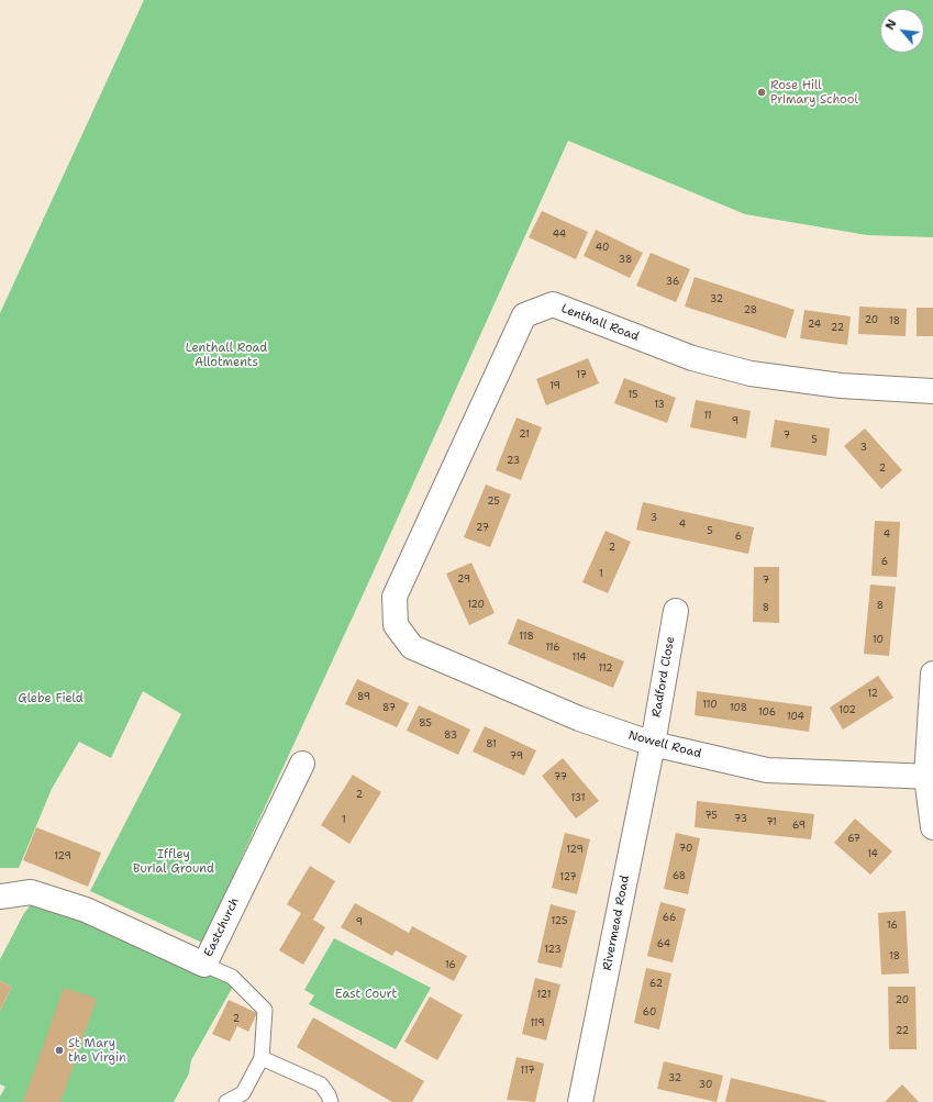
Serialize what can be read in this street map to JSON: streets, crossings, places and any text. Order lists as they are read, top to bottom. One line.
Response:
{"streets":{"street":["Lenthall Road","Radford Close","Nowell Road","Rivermead Road","Eastchurch"]},"crossings":[["Lenthall Road","Nowell Road"],["Radford Close","Nowell Road"],["Radford Close","Rivermead Road"],["Nowell Road","Rivermead Road"]],"parks":["Lenthall Road Allotments","Glebe Field","Iffley Burial Ground","East Court"],"places":["Rose Hill Primary School","St Mary the Virgin"],"house_numbers":["44","40","38","36","32","28","20","18","24","22","17","19","15","13","11","9","21","7","5","3","23","2","25","3","4","27","5","4","6","2","6","1","29","7","120","8","8","118","10","116","114","112","12","89","110","87","108","102","106","104","85","83","81","79","77","2","131","75","73","1","71","69","67","70","129","14","129","68","127","66","125","9","16","64","123","18","16","62","121","20","60","2","119","22","117","32","30"],"north":"top left"}
